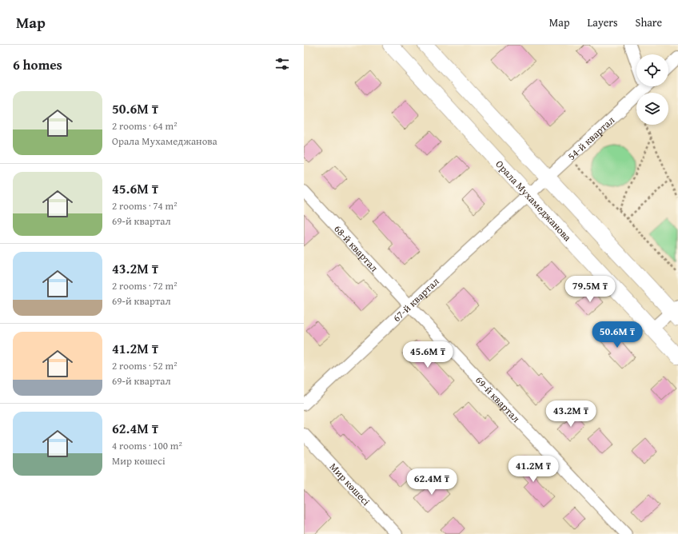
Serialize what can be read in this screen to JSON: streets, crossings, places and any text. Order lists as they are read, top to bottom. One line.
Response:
{"streets":{"street":["54-й квартал","Орала Мухамеджанова","68-й квартал","67-й квартал","69-й квартал","Мир көшесі"]},"crossings":[["54-й квартал","Орала Мухамеджанова"],["54-й квартал","67-й квартал"],["Орала Мухамеджанова","67-й квартал"],["68-й квартал","67-й квартал"],["68-й квартал","69-й квартал"],["67-й квартал","69-й квартал"]],"page":{"header":"Map","nav":["Map","Layers","Share"],"heading":"6 homes","list":[{"name":"50.6M ₸","note":"2 rooms · 64 m² · Орала Мухамеджанова"},{"name":"45.6M ₸","note":"2 rooms · 74 m² · 69-й квартал"},{"name":"43.2M ₸","note":"2 rooms · 72 m² · 69-й квартал"},{"name":"41.2M ₸","note":"2 rooms · 52 m² · 69-й квартал"},{"name":"62.4M ₸","note":"4 rooms · 100 m² · Мир көшесі"}],"price":["79.5M ₸","50.6M ₸","45.6M ₸","43.2M ₸","41.2M ₸","62.4M ₸"]}}
